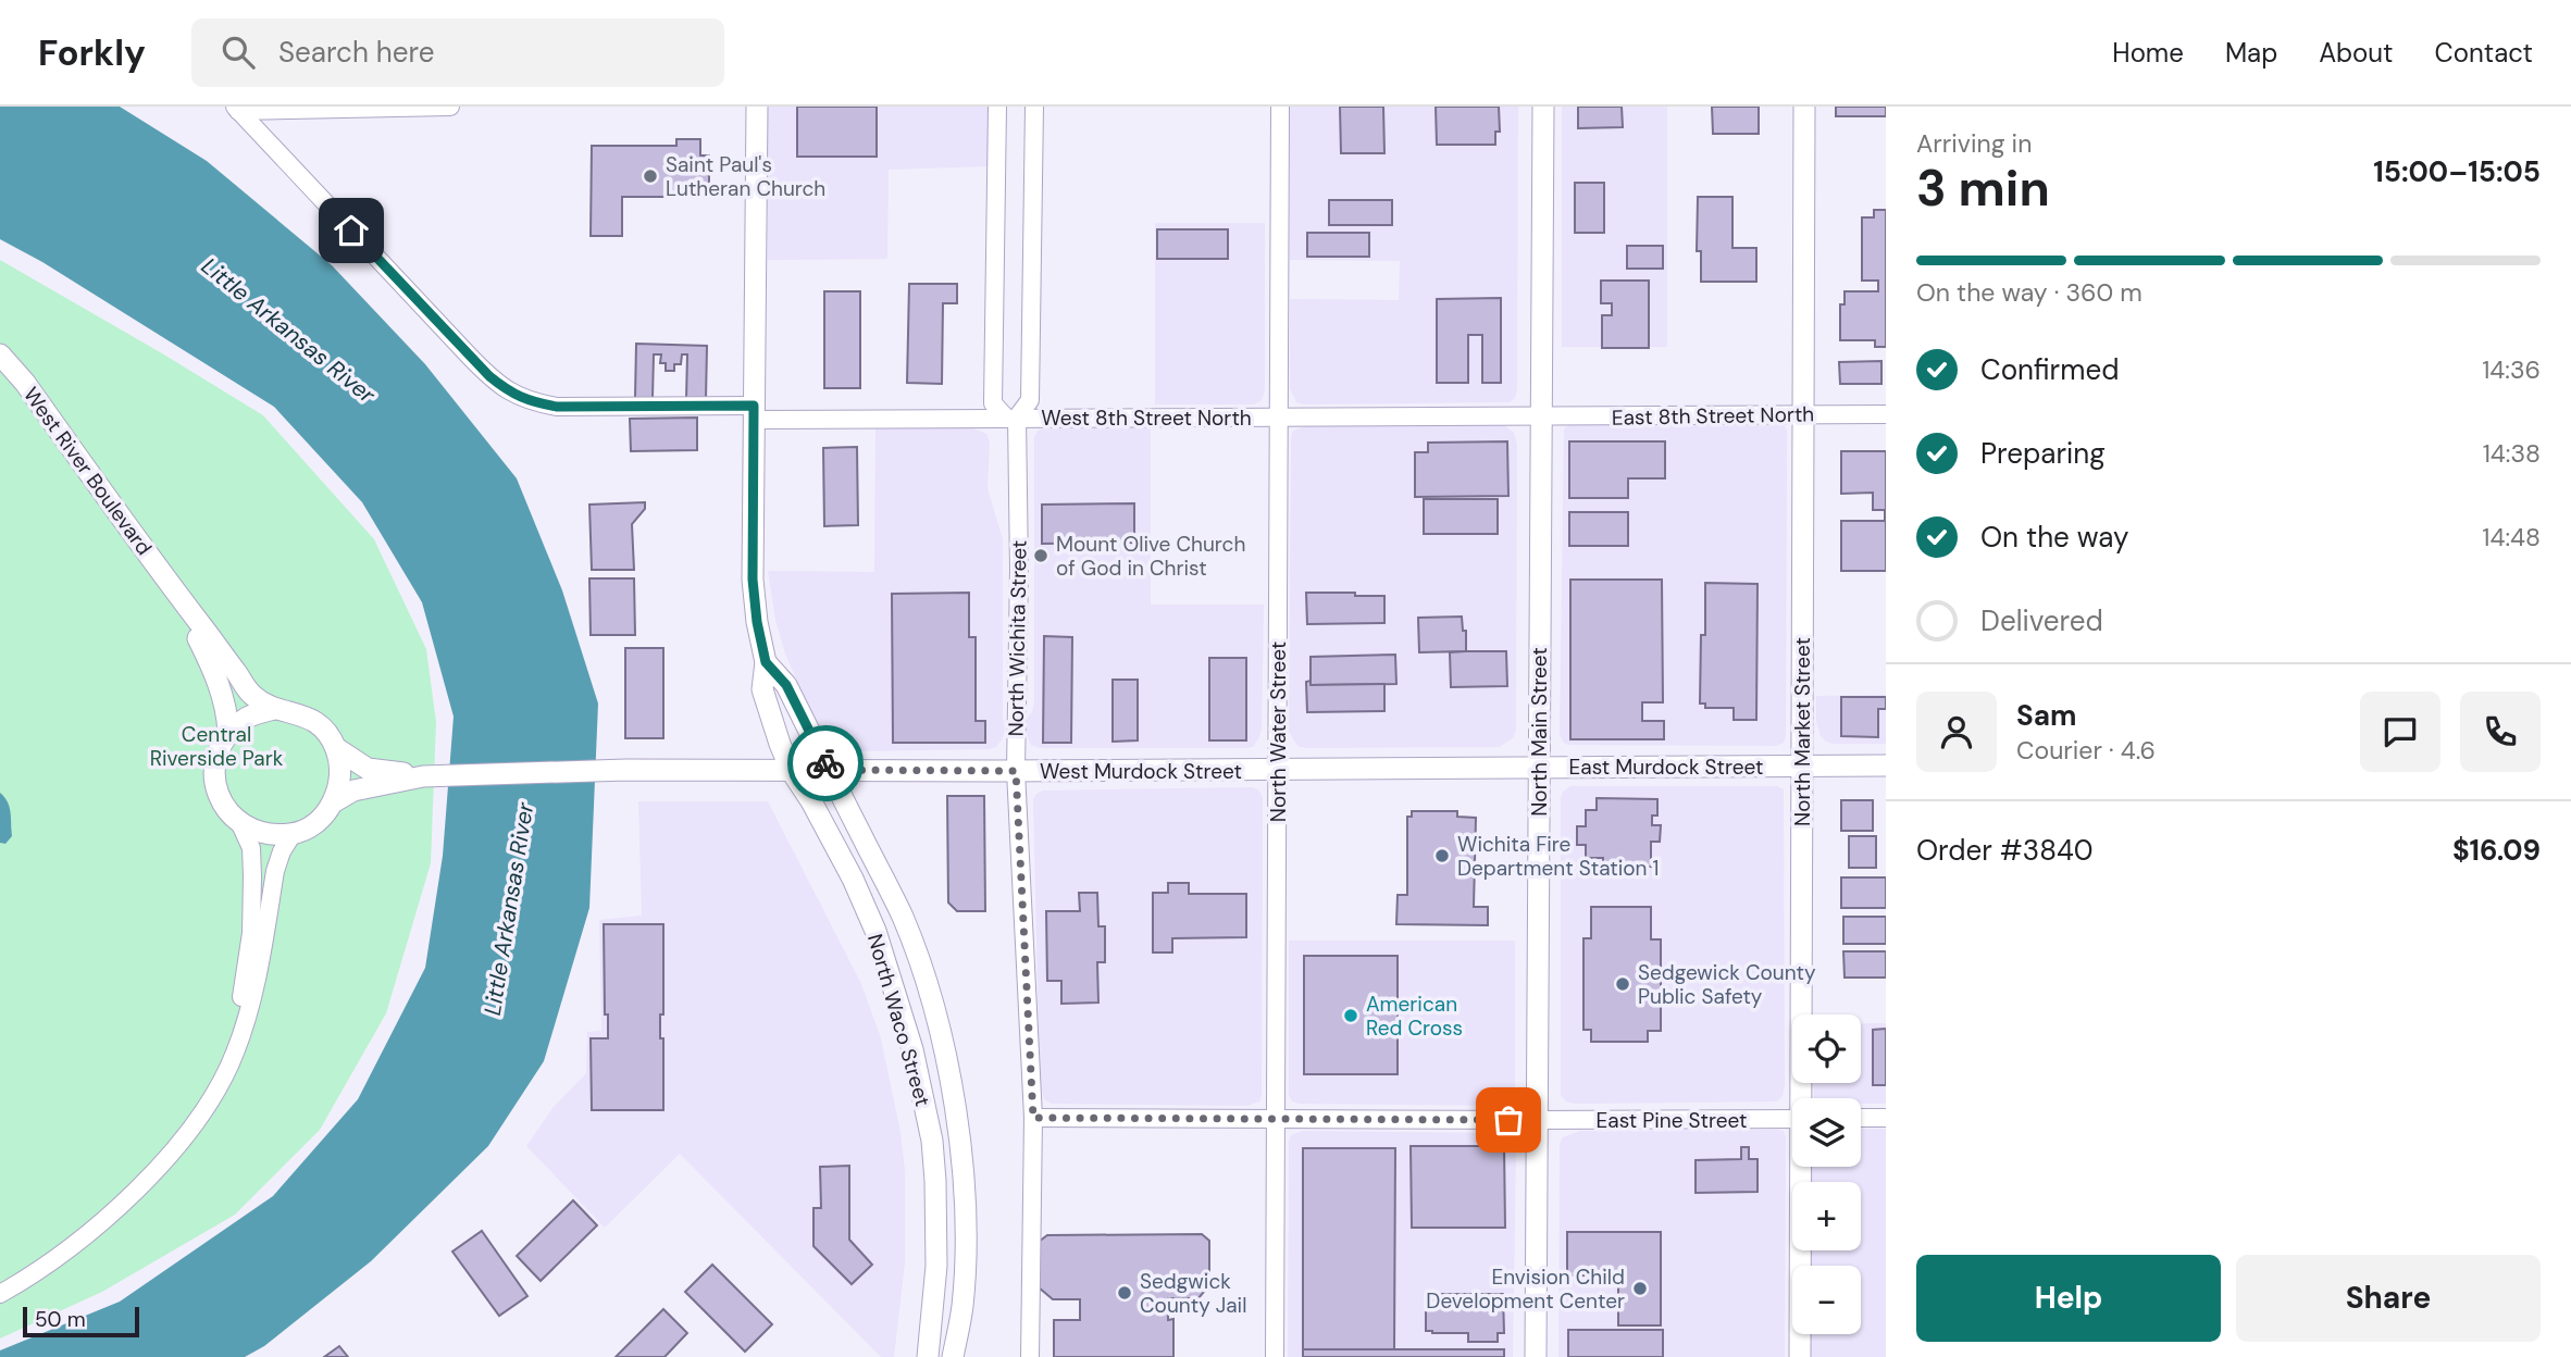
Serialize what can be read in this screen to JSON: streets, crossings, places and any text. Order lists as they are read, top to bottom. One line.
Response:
{"streets":{"street":["East 8th Street North","West 8th Street North","West River Boulevard","North Wichita Street","North Water Street","North Main Street","North Market Street","East Murdock Street","West Murdock Street","North Waco Street","East Pine Street"]},"crossings":[["East 8th Street North","West 8th Street North"],["East 8th Street North","North Main Street"],["East 8th Street North","North Market Street"],["West 8th Street North","North Wichita Street"],["West 8th Street North","North Water Street"],["West 8th Street North","North Main Street"],["West 8th Street North","North Waco Street"],["West River Boulevard","West Murdock Street"],["North Wichita Street","West Murdock Street"],["North Wichita Street","East Pine Street"],["North Water Street","West Murdock Street"],["North Water Street","East Pine Street"],["North Main Street","East Murdock Street"],["North Main Street","West Murdock Street"],["North Main Street","East Pine Street"],["North Market Street","East Murdock Street"],["East Murdock Street","West Murdock Street"],["West Murdock Street","North Waco Street"]],"water":["Little Arkansas River"],"parks":["Central Riverside Park"],"places":["Saint Paul's Lutheran Church","Mount Olive Church of God in Christ","Wichita Fire Department Station 1","Sedgewick County Public Safety","American Red Cross","Envision Child Development Center","Sedgwick County Jail"],"scale_bar":"50 m","page":{"header":"Forkly","search":"Search here","nav":["Home","Map","About","Contact"],"heading":["3 min","Arriving in","15:00–15:05"],"panel":["Sam","Courier · 4.6","Order #3840","$16.09"],"bar":"On the way · 360 m","list":[["Confirmed","14:36"],["Preparing","14:38"],["On the way","14:48"],"Delivered"],"map_buttons":["+","−"],"buttons":["Help","Share"],"scale":"50 m"}}
